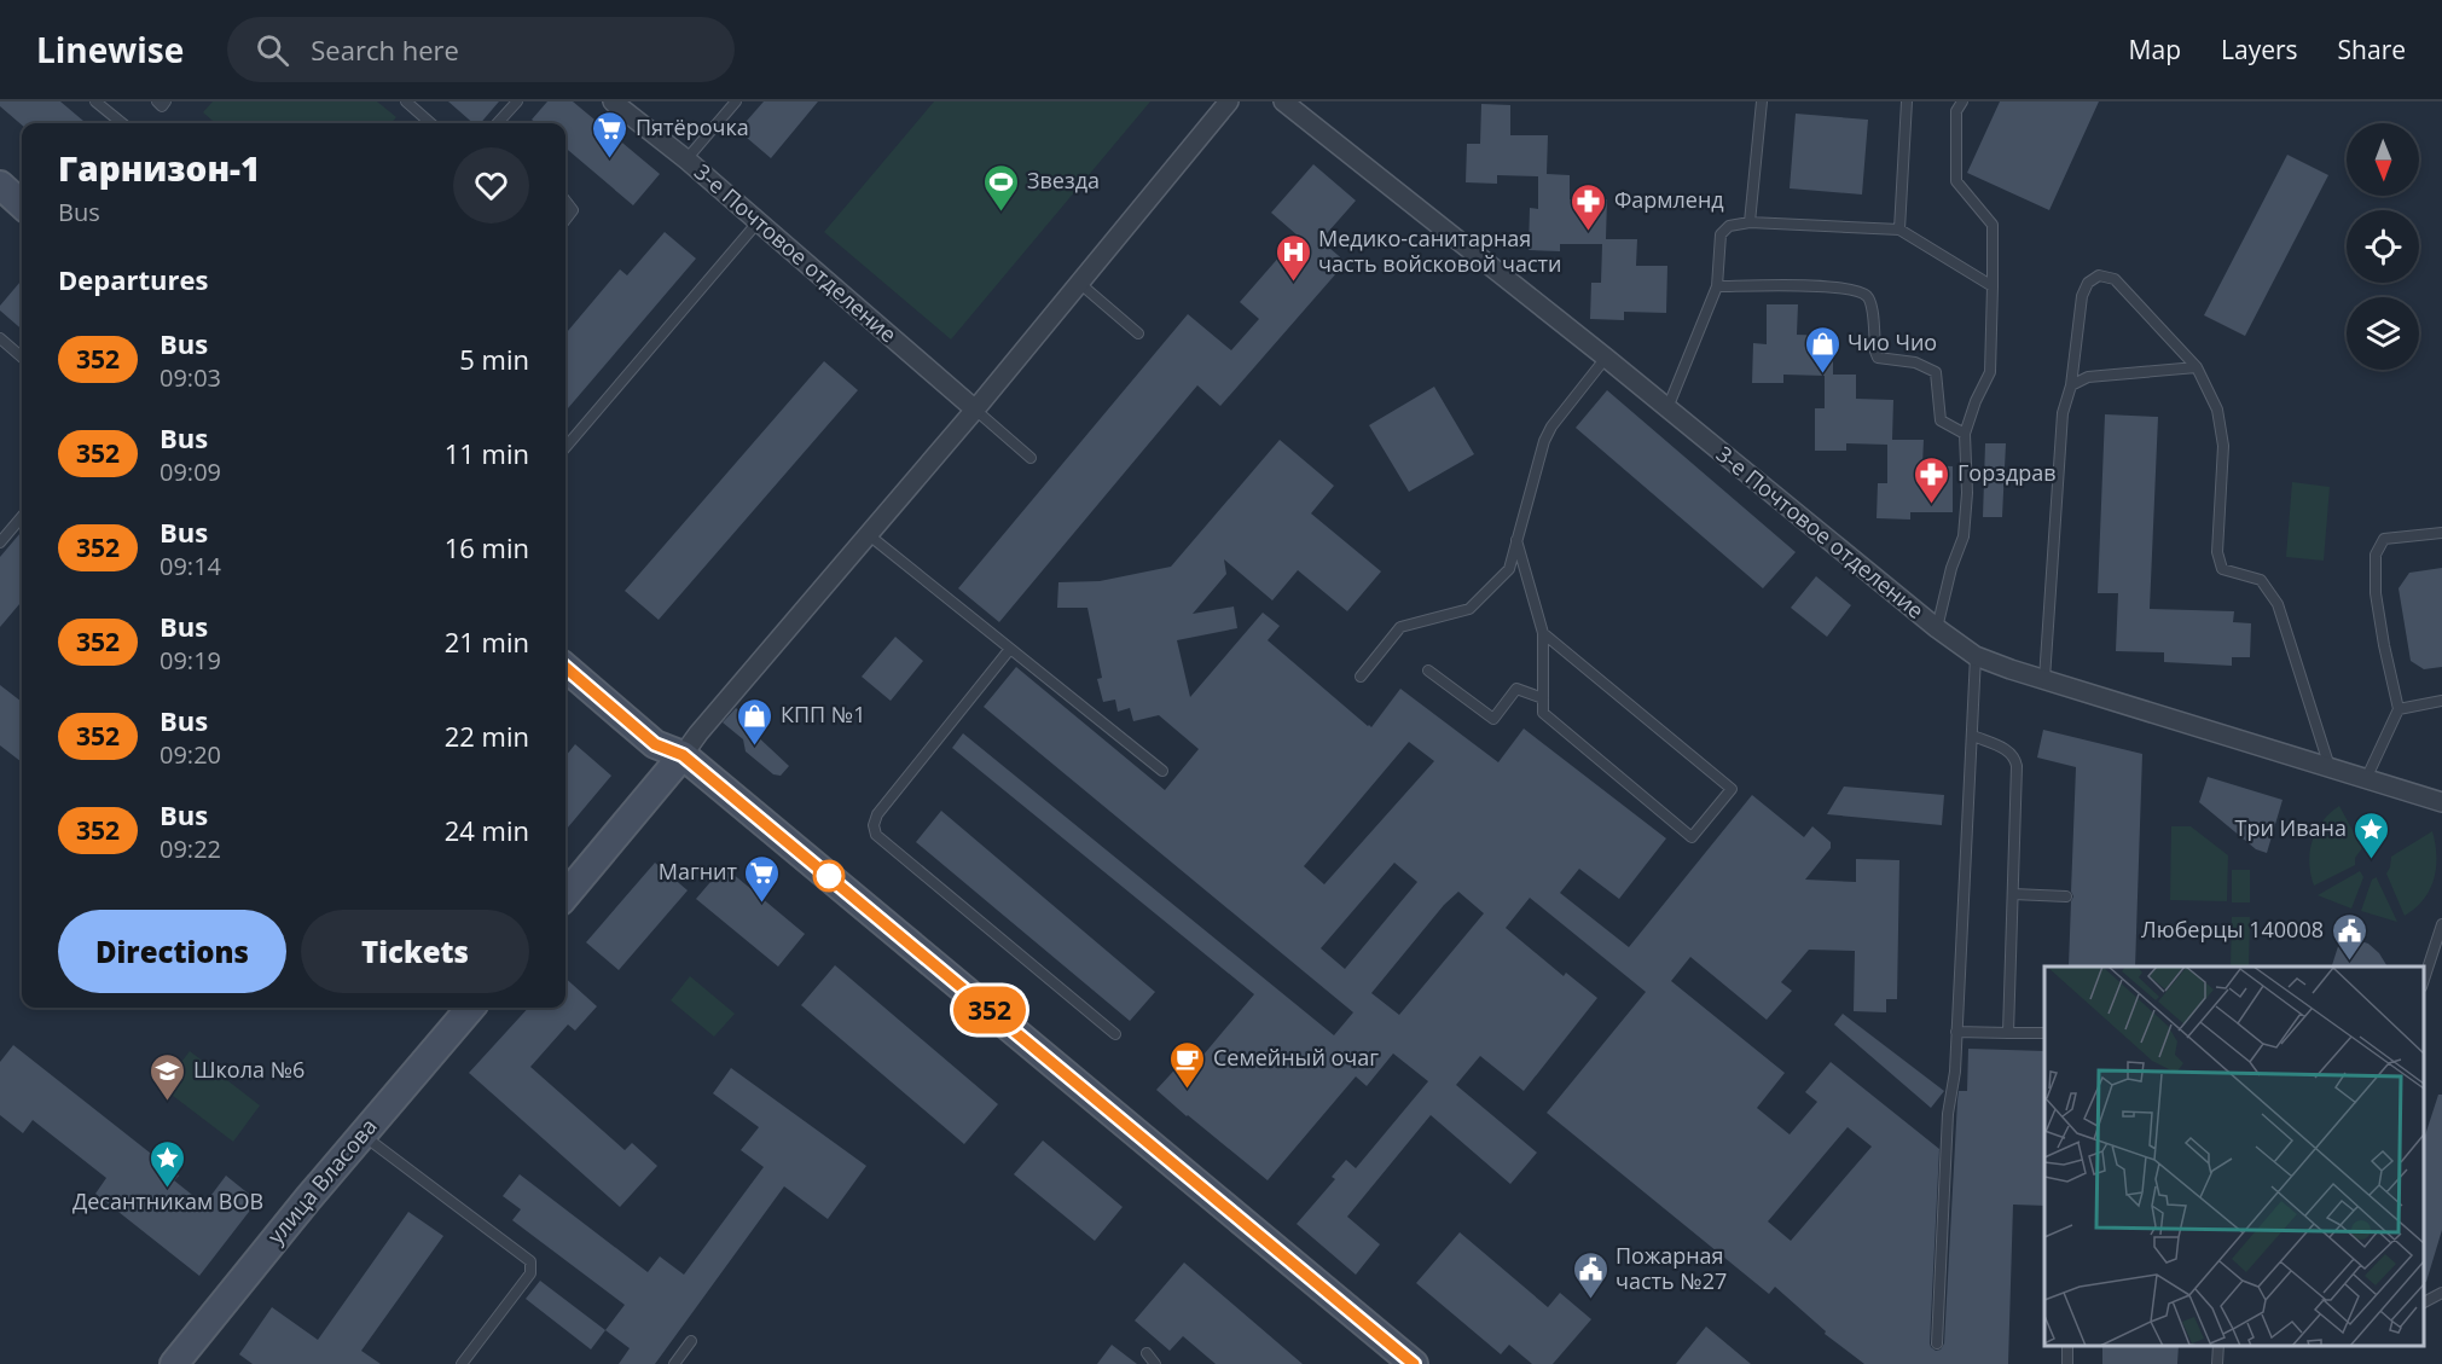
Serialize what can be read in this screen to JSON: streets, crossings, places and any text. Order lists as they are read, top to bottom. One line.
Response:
{"streets":{"main road":["улица Власова"],"street":["3-е Почтовое отделение"]},"places":{"supermarket":["Пятёрочка","Магнит"],"sports":["Звезда"],"pharmacy":["Фармленд","Горздрав"],"hospital":["Медико-санитарная часть войсковой части"],"shop":["Чио Чио","КПП №1"],"place":["Три Ивана","Десантникам ВОВ"],"public building":["Люберцы 140008","Пожарная часть №27"],"cafe":["Семейный очаг"],"school or university":["Школа №6"]},"lines":["bus line 352"],"north":"bottom","page":{"header":"Linewise","search":"Search here","nav":["Map","Layers","Share"],"on_map":"352","heading":[["Гарнизон-1","Bus"],"Departures"],"list":[{"mark":"352","name":"Bus","note":"09:03","value":"5 min"},{"mark":"352","name":"Bus","note":"09:09","value":"11 min"},{"mark":"352","name":"Bus","note":"09:14","value":"16 min"},{"mark":"352","name":"Bus","note":"09:19","value":"21 min"},{"mark":"352","name":"Bus","note":"09:20","value":"22 min"},{"mark":"352","name":"Bus","note":"09:22","value":"24 min"}],"buttons":["Directions","Tickets"]}}
